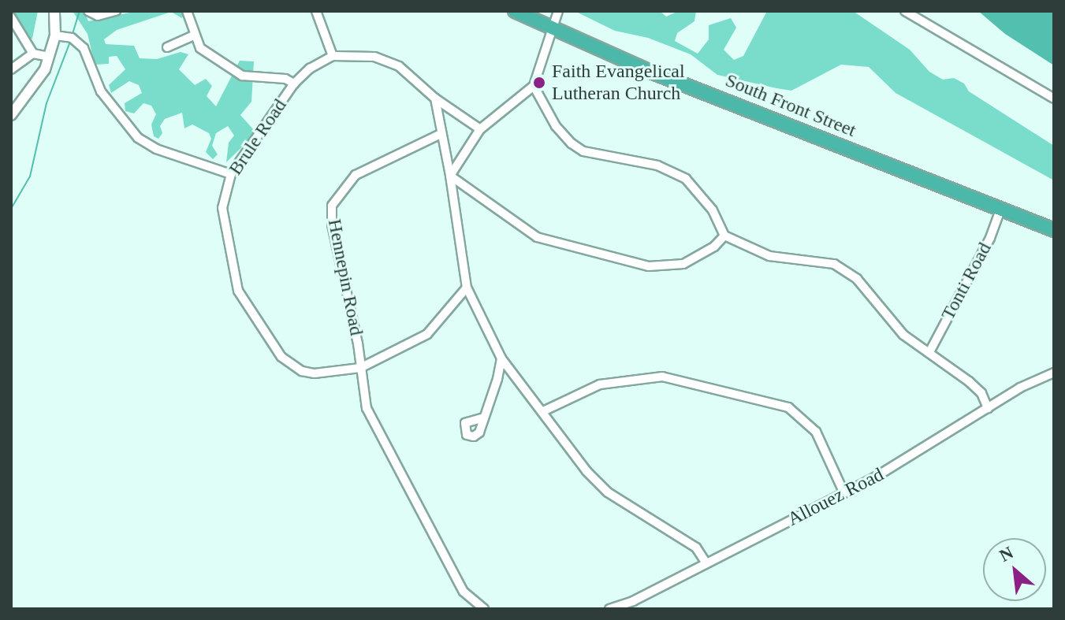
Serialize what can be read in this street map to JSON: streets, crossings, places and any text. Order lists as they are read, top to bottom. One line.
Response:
{"streets":{"highway":["South Front Street"],"street":["Brule Road","Hennepin Road","Tonti Road","Allouez Road"]},"crossings":[["South Front Street","Tonti Road"],["Brule Road","Hennepin Road"]],"places":["Faith Evangelical Lutheran Church"],"north":"top left"}
